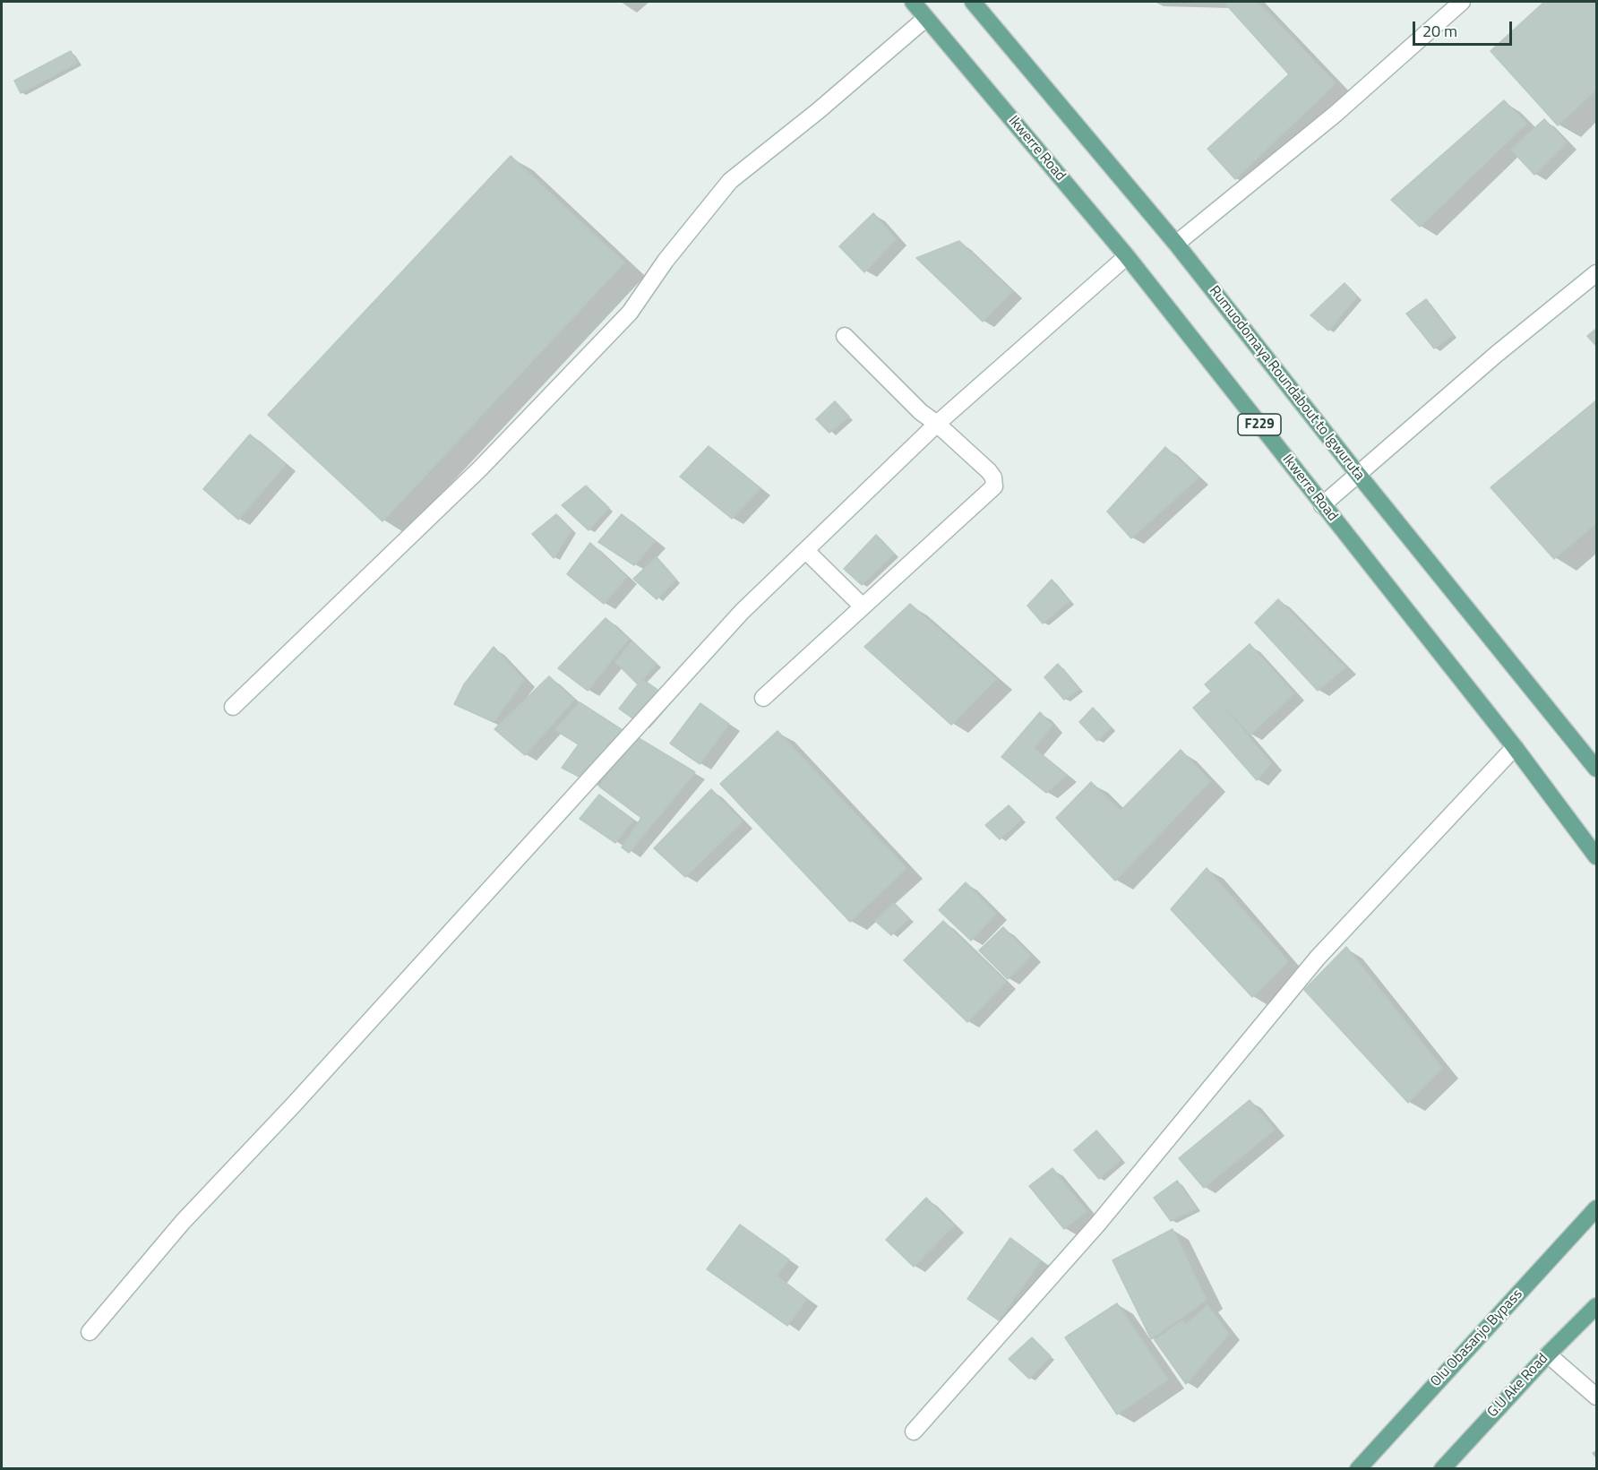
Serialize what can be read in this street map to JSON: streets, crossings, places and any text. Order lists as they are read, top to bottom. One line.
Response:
{"streets":{"main road":["Ikwerre Road","Rumuodomaya Roundabout to Igwuruta","F229","Olu Obasanjo Bypass","G.U Ake Road"]},"scale_bar":"20 m"}
